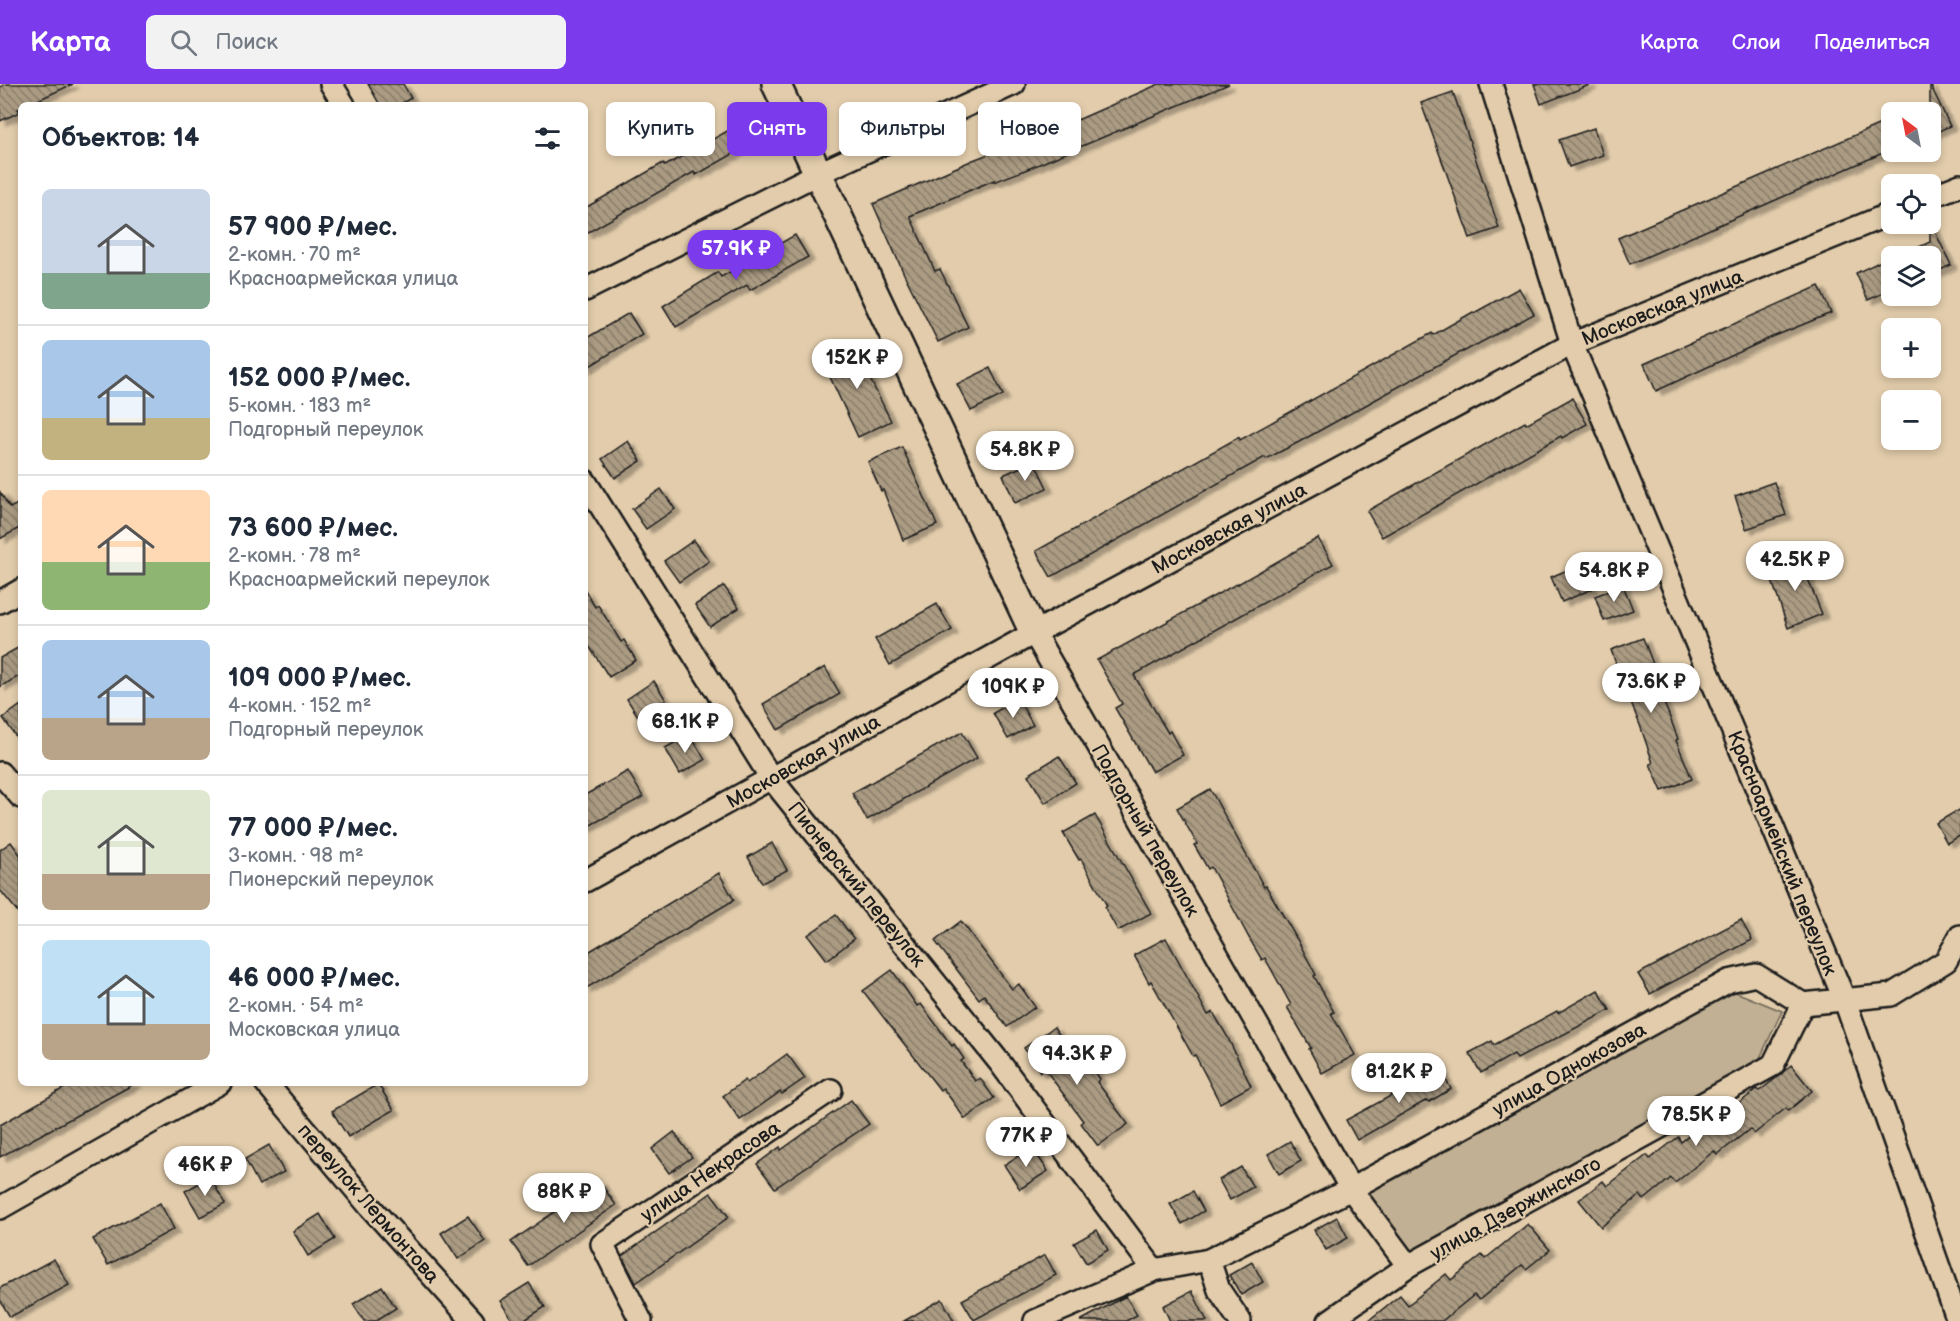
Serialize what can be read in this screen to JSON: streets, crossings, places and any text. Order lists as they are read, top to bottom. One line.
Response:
{"streets":{"main road":["Подгорный переулок"],"street":["Московская улица","Красноармейский переулок","Пионерский переулок","улица Однокозова","улица Некрасова","переулок Лермонтова","улица Дзержинского"]},"crossings":[["Московская улица","Подгорный переулок"],["Московская улица","Красноармейский переулок"],["Московская улица","Пионерский переулок"],["Подгорный переулок","улица Однокозова"],["Подгорный переулок","улица Дзержинского"],["Пионерский переулок","улица Однокозова"],["улица Однокозова","улица Дзержинского"]],"north":"top left","page":{"header":"Карта","search":"Поиск","nav":["Карта","Слои","Поделиться"],"map_buttons":["+","−"],"chip":["Купить","Снять","Фильтры","Новое"],"heading":"Объектов: 14","list":[{"name":"57 900 ₽/мес.","note":"2-комн. · 70 m² · Красноармейская улица"},{"name":"152 000 ₽/мес.","note":"5-комн. · 183 m² · Подгорный переулок"},{"name":"73 600 ₽/мес.","note":"2-комн. · 78 m² · Красноармейский переулок"},{"name":"109 000 ₽/мес.","note":"4-комн. · 152 m² · Подгорный переулок"},{"name":"77 000 ₽/мес.","note":"3-комн. · 98 m² · Пионерский переулок"},{"name":"46 000 ₽/мес.","note":"2-комн. · 54 m² · Московская улица"}],"price":["57.9K ₽","152K ₽","54.8K ₽","42.5K ₽","54.8K ₽","73.6K ₽","109K ₽","68.1K ₽","94.3K ₽","81.2K ₽","78.5K ₽","77K ₽","46K ₽","88K ₽"]}}
